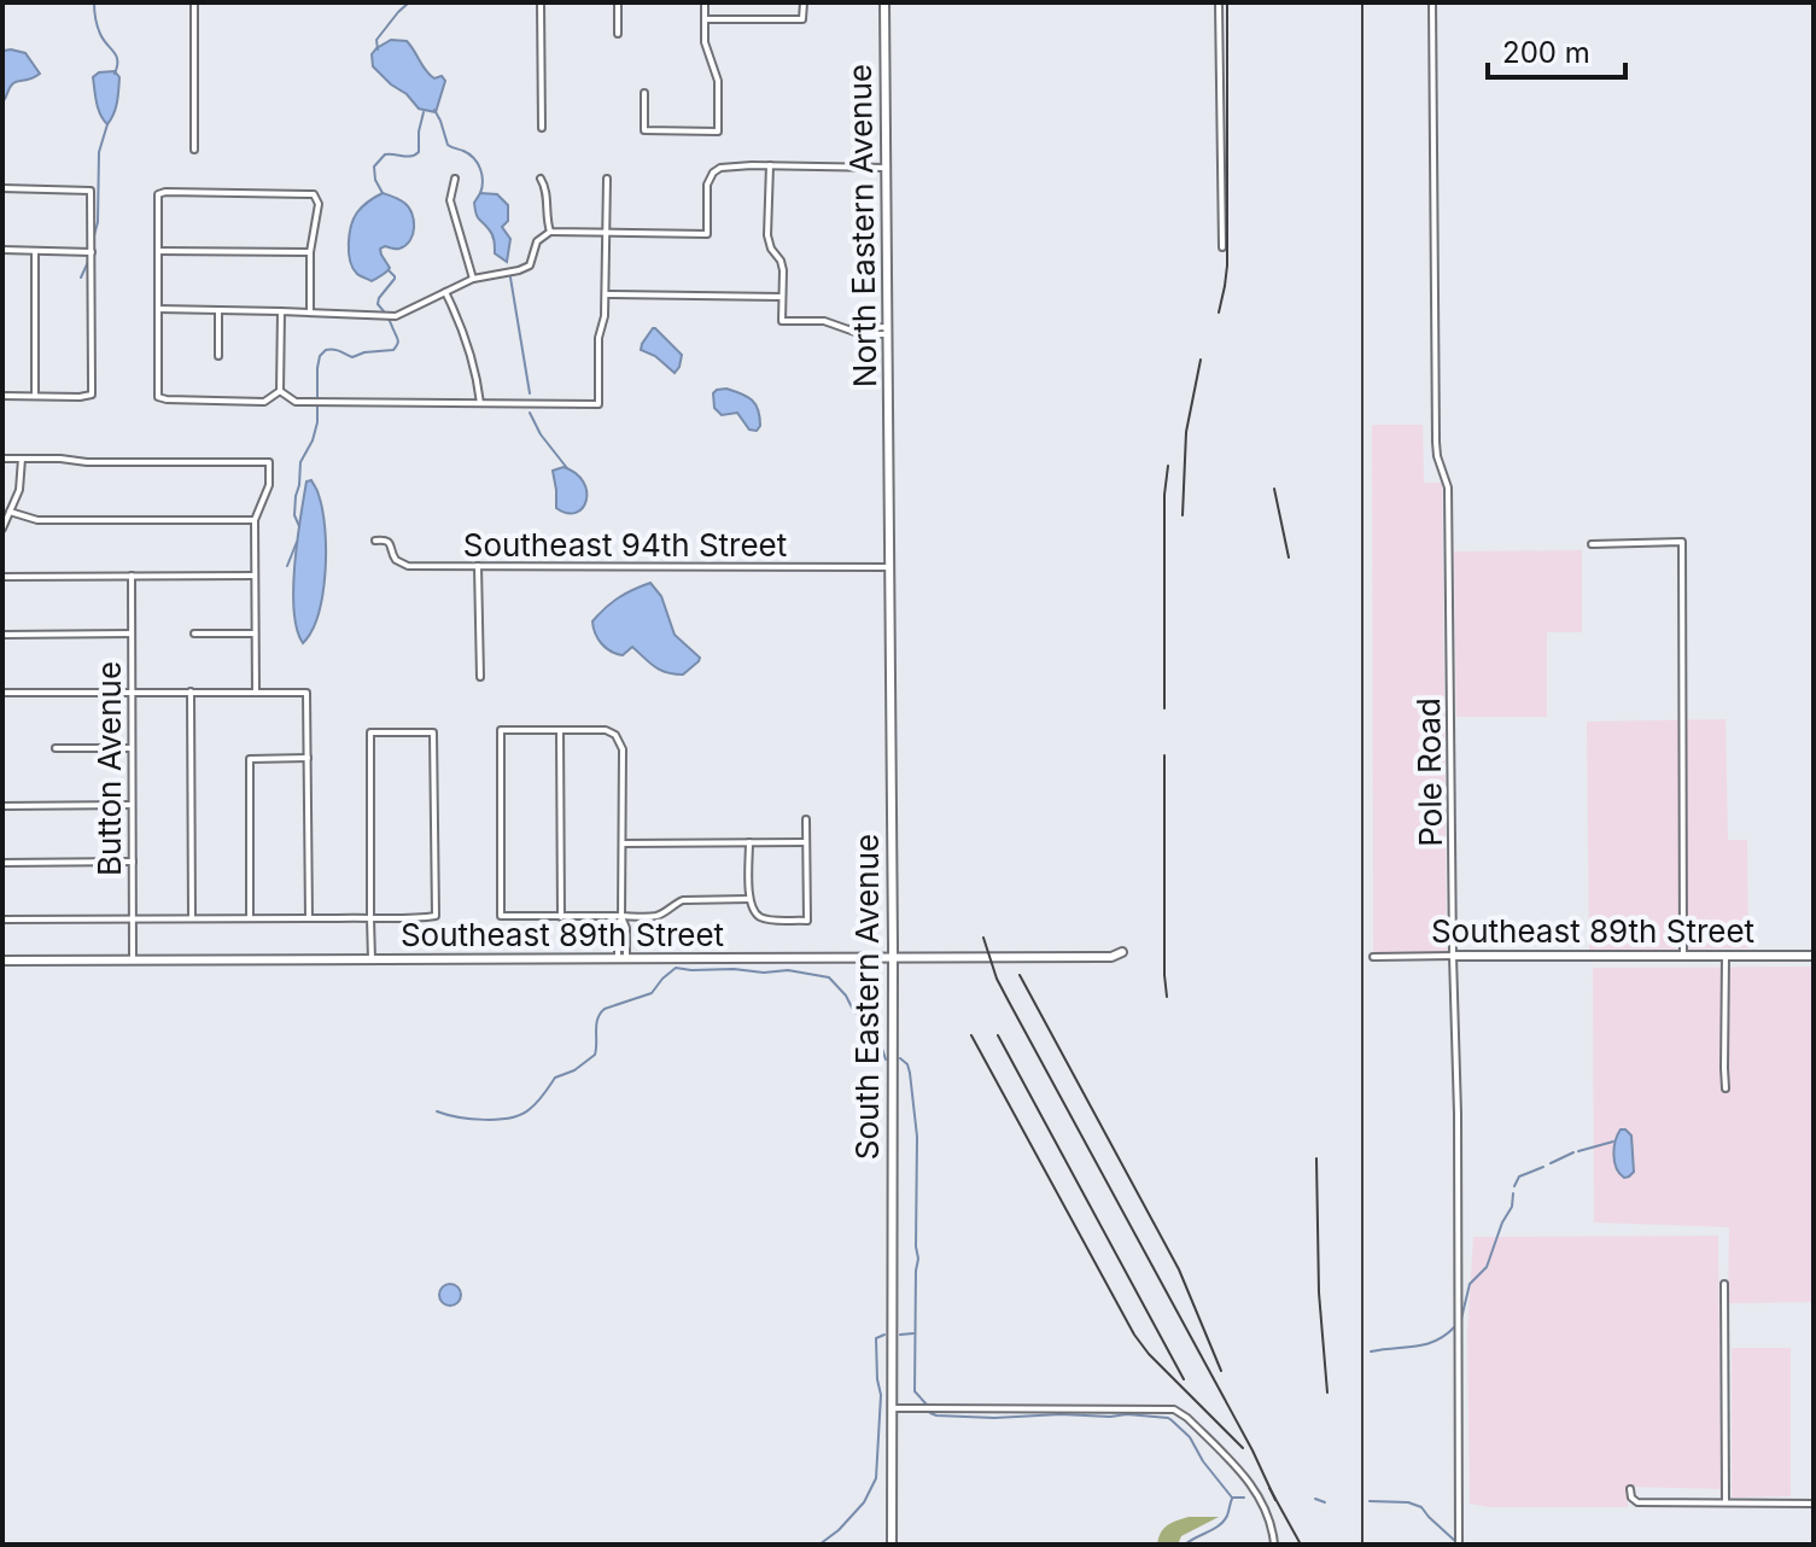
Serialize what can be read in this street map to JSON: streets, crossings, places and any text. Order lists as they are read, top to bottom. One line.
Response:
{"streets":{"main road":["North Eastern Avenue","Southeast 89th Street","South Eastern Avenue"],"street":["Southeast 94th Street","Button Avenue","Pole Road"]},"crossings":[["North Eastern Avenue","South Eastern Avenue"],["Southeast 94th Street","South Eastern Avenue"],["Button Avenue","Southeast 89th Street"],["Pole Road","Southeast 89th Street"],["Southeast 89th Street","South Eastern Avenue"]],"scale_bar":"200 m"}
